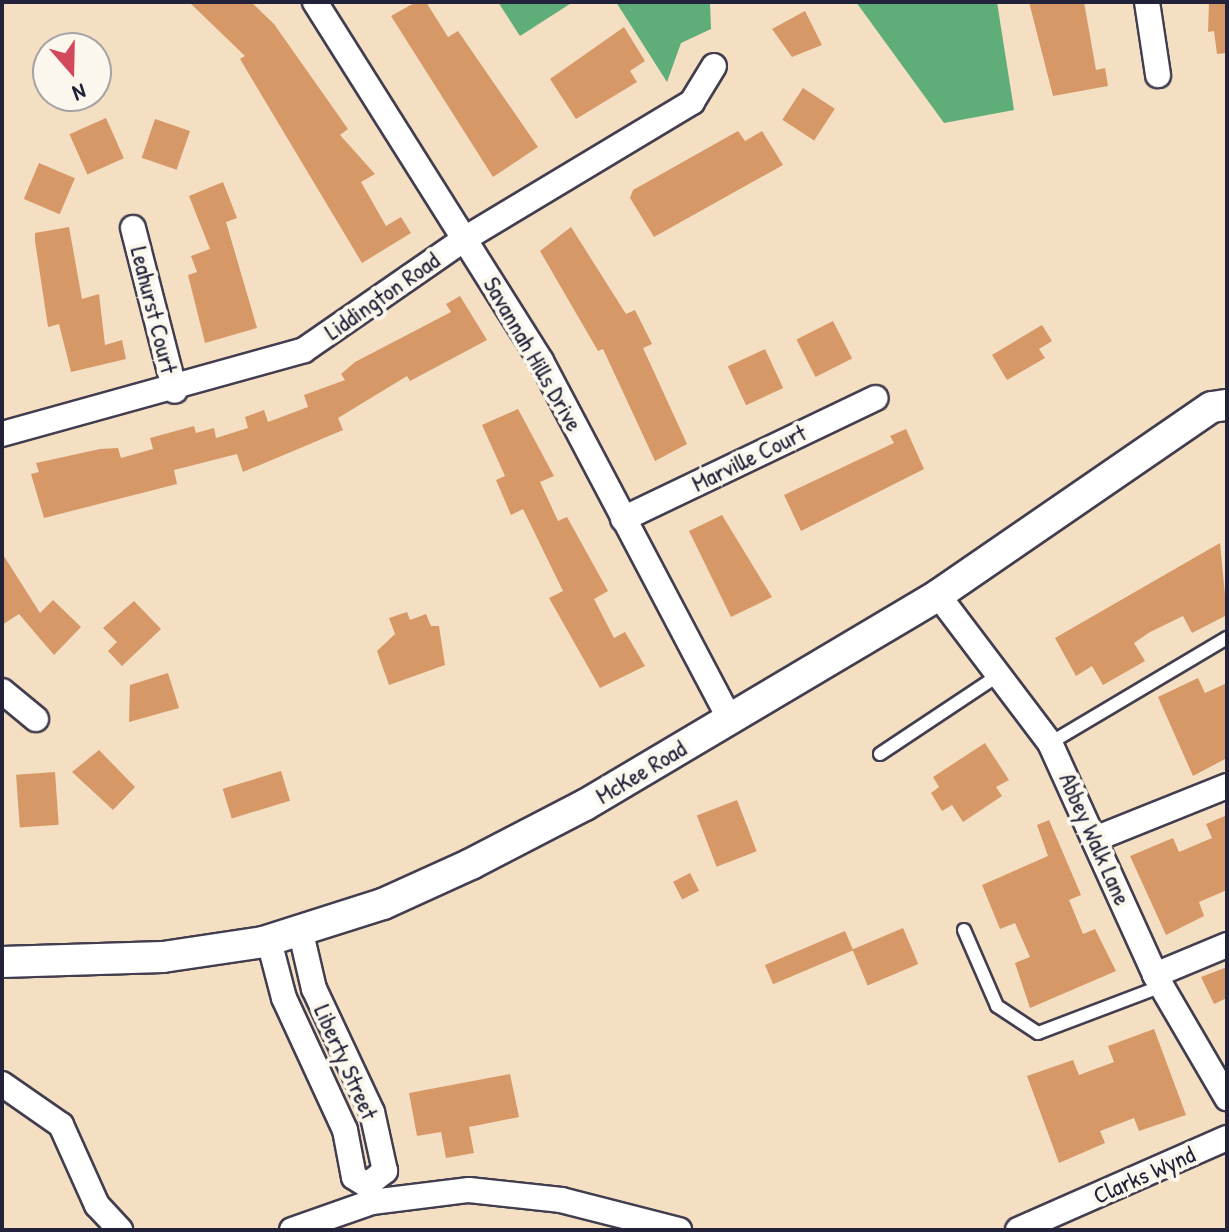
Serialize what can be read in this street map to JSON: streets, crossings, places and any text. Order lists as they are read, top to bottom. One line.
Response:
{"streets":{"street":["Liddington Road","Leahurst Court","Savannah Hills Drive","Marville Court","McKee Road","Abbey Walk Lane","Liberty Street","Clarks Wynd"]},"crossings":[["Liddington Road","Leahurst Court"],["Liddington Road","Savannah Hills Drive"],["Savannah Hills Drive","Marville Court"],["Savannah Hills Drive","McKee Road"],["McKee Road","Abbey Walk Lane"],["McKee Road","Liberty Street"]],"north":"bottom"}
